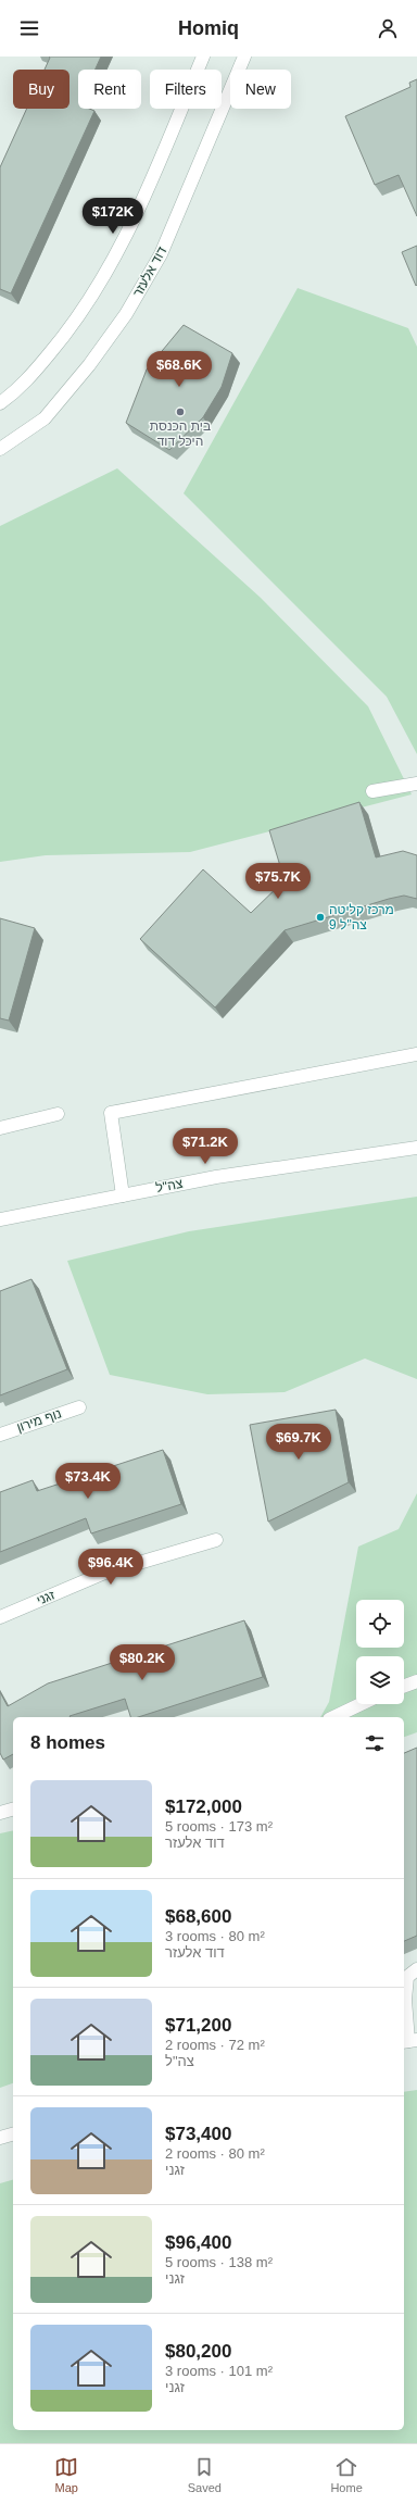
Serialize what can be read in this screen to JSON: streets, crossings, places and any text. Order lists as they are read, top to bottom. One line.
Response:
{"streets":{"street":["דוד אלעזר","צה\"ל","נוף מירון","זגני"]},"places":["בית הכנסת היכל דוד","מרכז קליטה צה\"ל 9"],"page":{"header":"Homiq","chip":["Buy","Rent","Filters","New"],"price":["$172K","$68.6K","$75.7K","$71.2K","$69.7K","$73.4K","$96.4K","$80.2K"],"heading":"8 homes","list":[{"name":"$172,000","note":"5 rooms · 173 m² · דוד אלעזר"},{"name":"$68,600","note":"3 rooms · 80 m² · דוד אלעזר"},{"name":"$71,200","note":"2 rooms · 72 m² · צה\"ל"},{"name":"$73,400","note":"2 rooms · 80 m² · זגני"},{"name":"$96,400","note":"5 rooms · 138 m² · זגני"},{"name":"$80,200","note":"3 rooms · 101 m² · זגני"}],"tabs":["Map","Saved","Home"]}}
